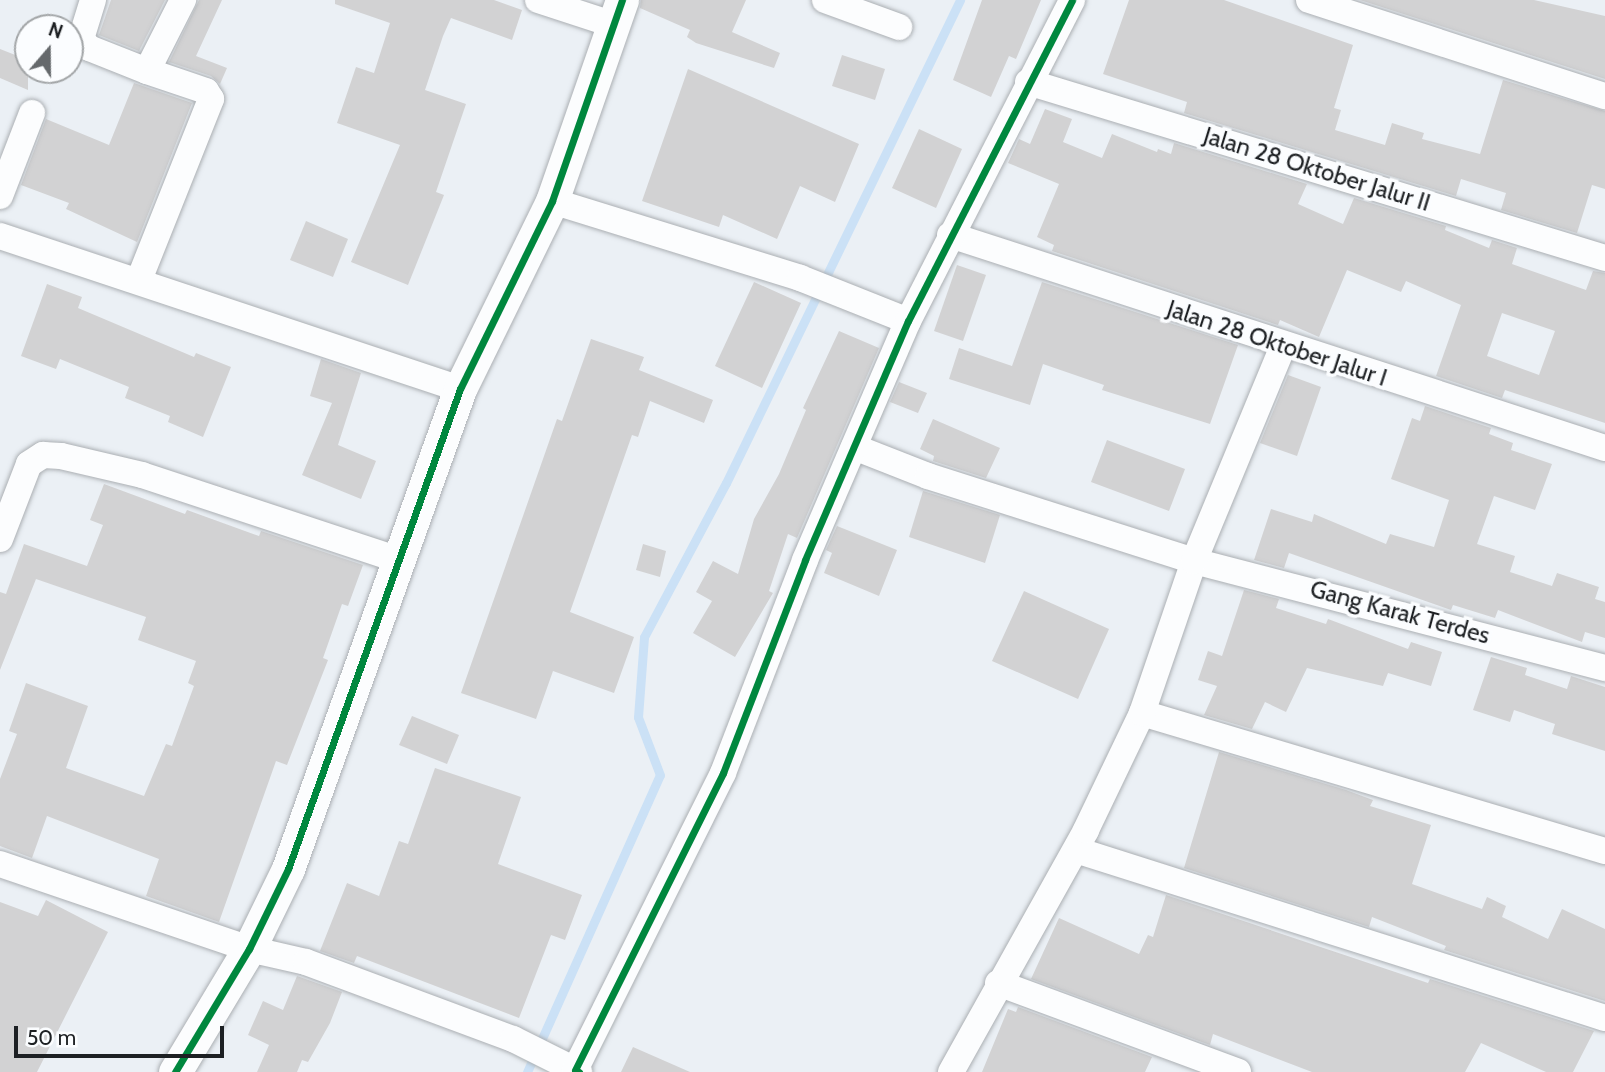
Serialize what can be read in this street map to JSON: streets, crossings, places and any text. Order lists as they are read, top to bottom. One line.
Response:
{"streets":{"street":["Jalan 28 Oktober Jalur II","Jalan 28 Oktober Jalur I","Gang Karak Terdes"]},"scale_bar":"50 m","north":"top"}
